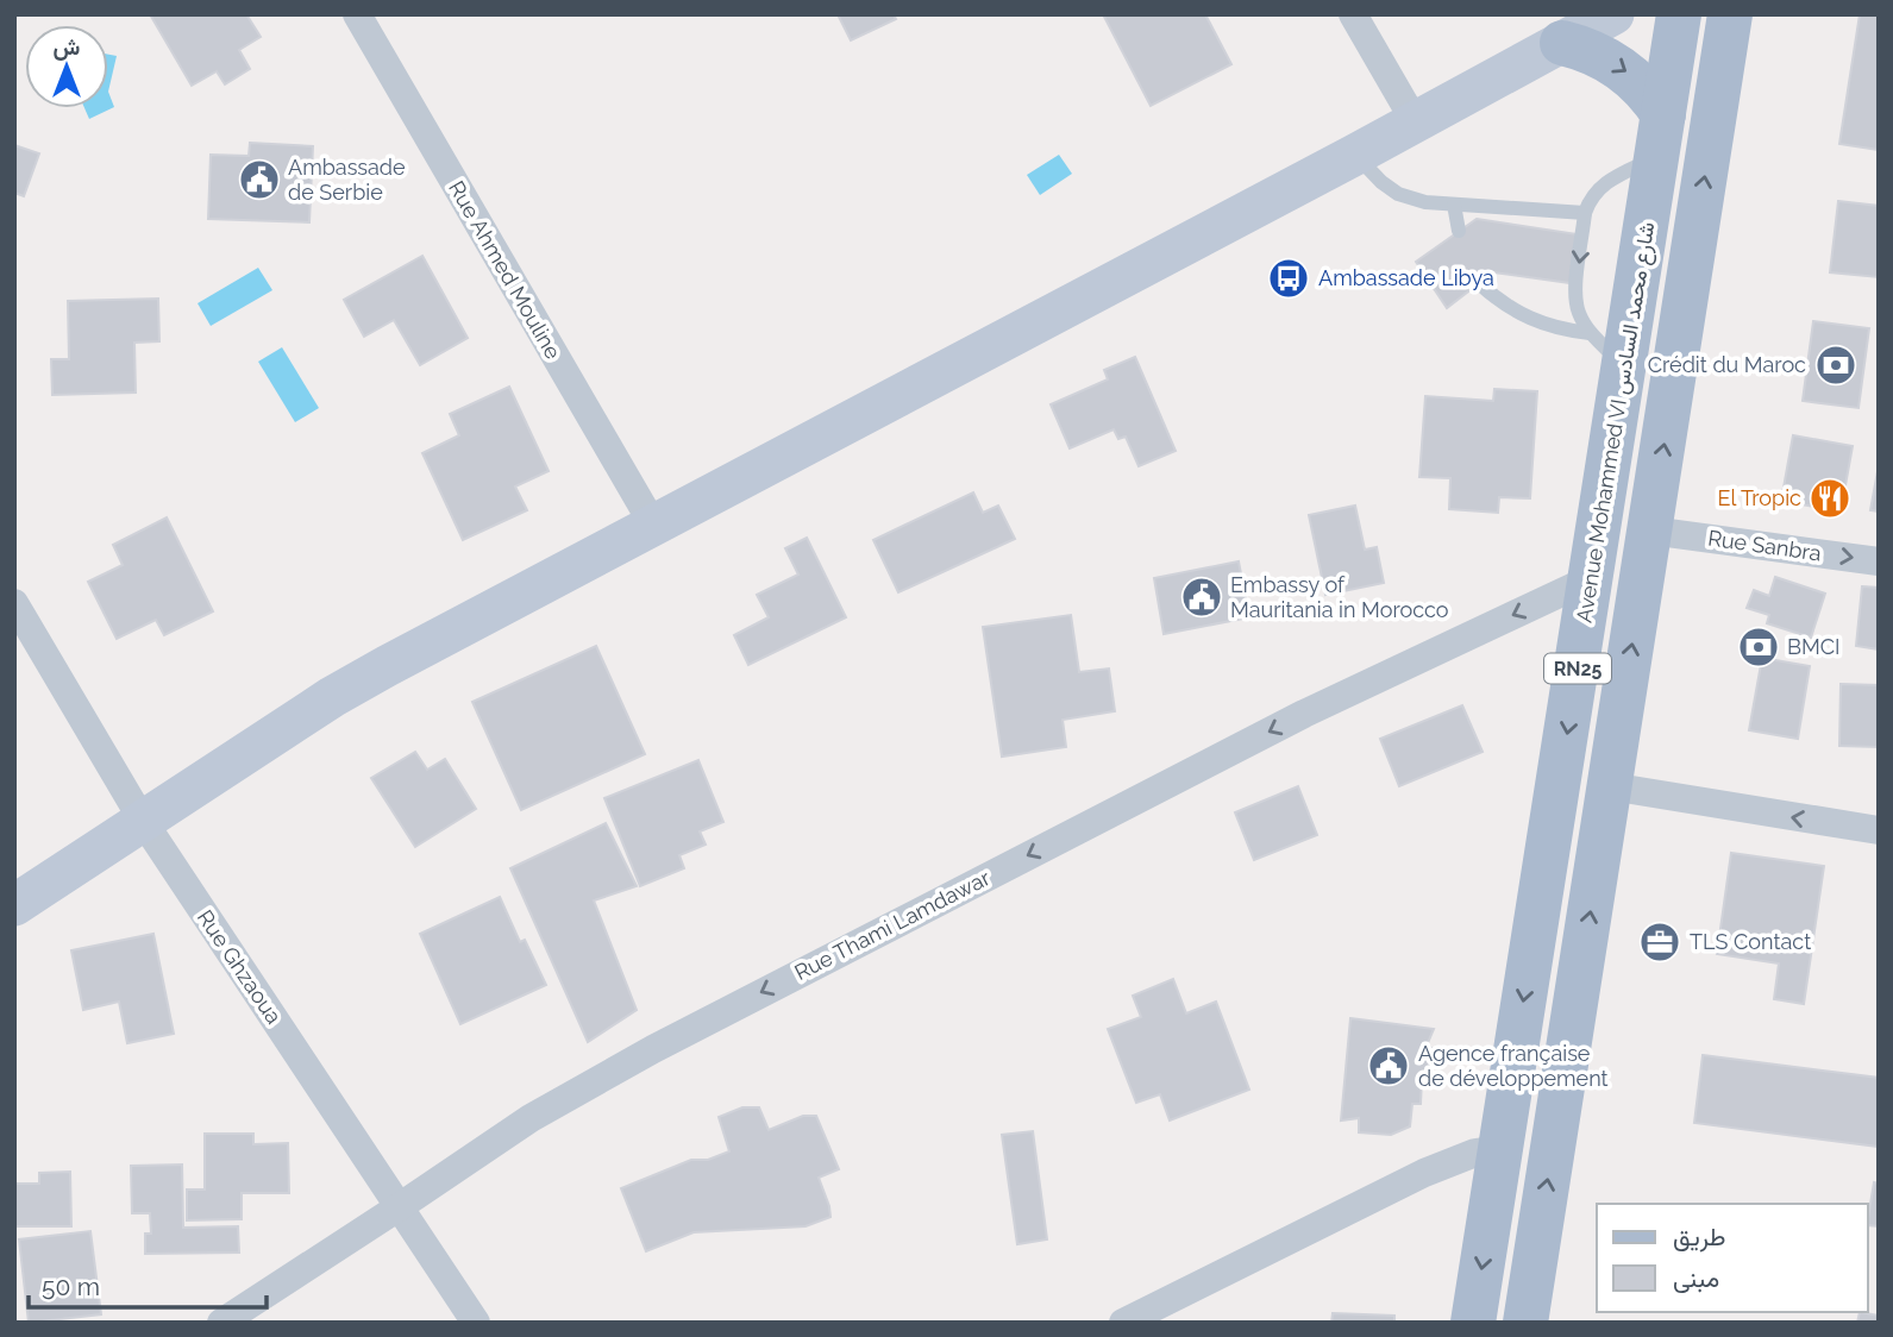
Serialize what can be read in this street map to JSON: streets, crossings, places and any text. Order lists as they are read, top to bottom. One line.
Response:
{"streets":{"main road":["Avenue Mohammed VI شارع محمد السادس","RN25"],"street":["Rue Ahmed Mouline","Rue Sanbra","Rue Thami Lamdawar","Rue Ghzaoua"]},"crossings":[["Avenue Mohammed VI شارع محمد السادس","Rue Thami Lamdawar"],["Rue Sanbra","RN25"],["Rue Thami Lamdawar","Rue Ghzaoua"]],"one_way":["Rue Thami Lamdawar"],"places":{"public building":["Ambassade de Serbie","Embassy of Mauritania in Morocco","Agence française de développement"],"bus stop":["Ambassade Libya"],"bank":["Crédit du Maroc","BMCI"],"restaurant":["El Tropic"],"office":["TLS Contact"]},"legend":["طريق","مبنى"],"scale_bar":"50 m","north":"top"}
